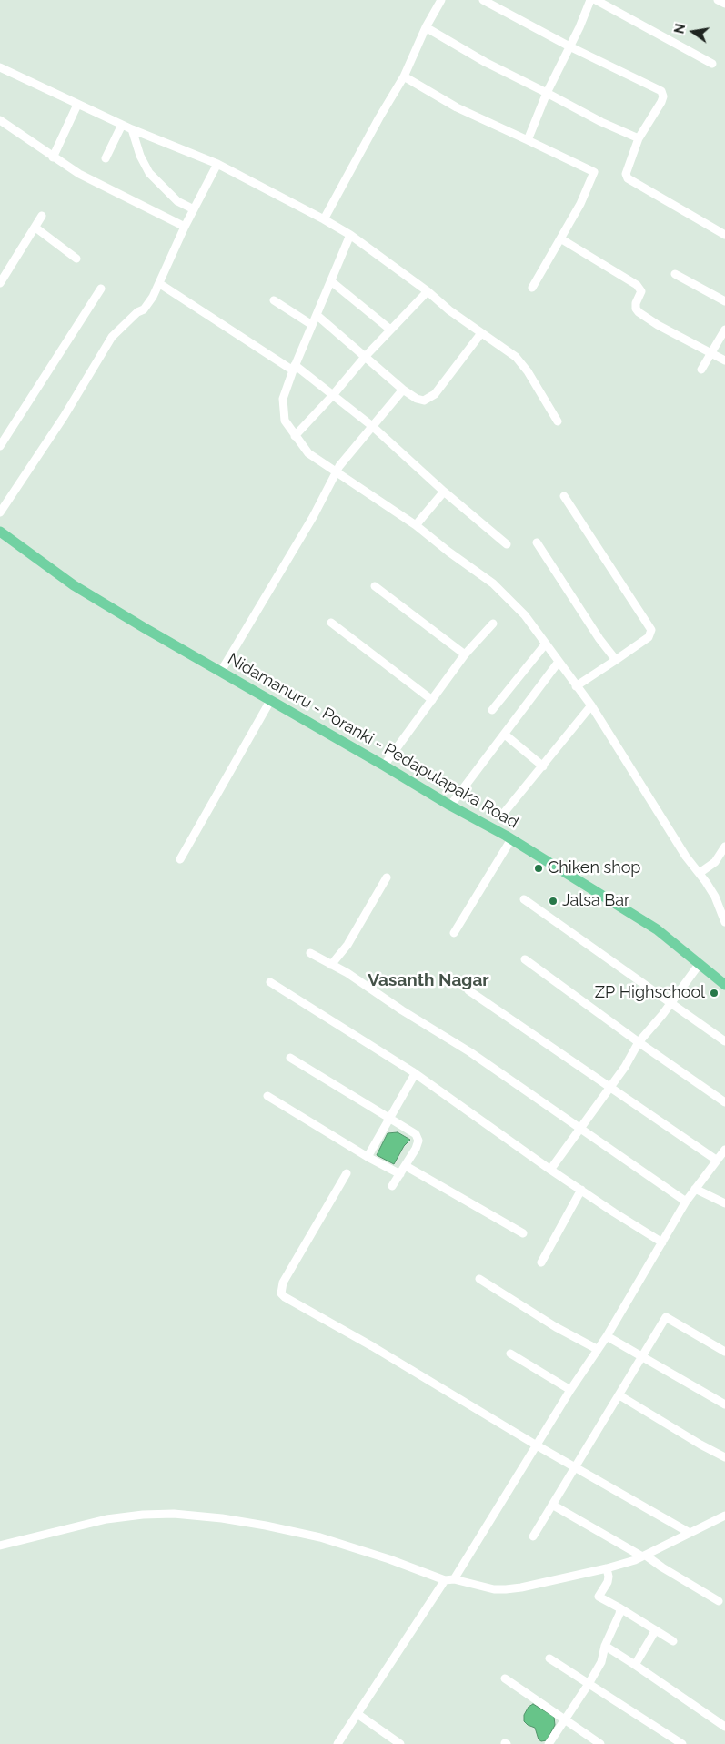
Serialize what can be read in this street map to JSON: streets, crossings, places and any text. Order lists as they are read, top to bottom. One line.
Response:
{"streets":{"main road":["Nidamanuru - Poranki - Pedapulapaka Road"]},"districts":["Vasanth Nagar"],"places":["Chiken shop","Jalsa Bar","ZP Highschool"],"north":"left"}
